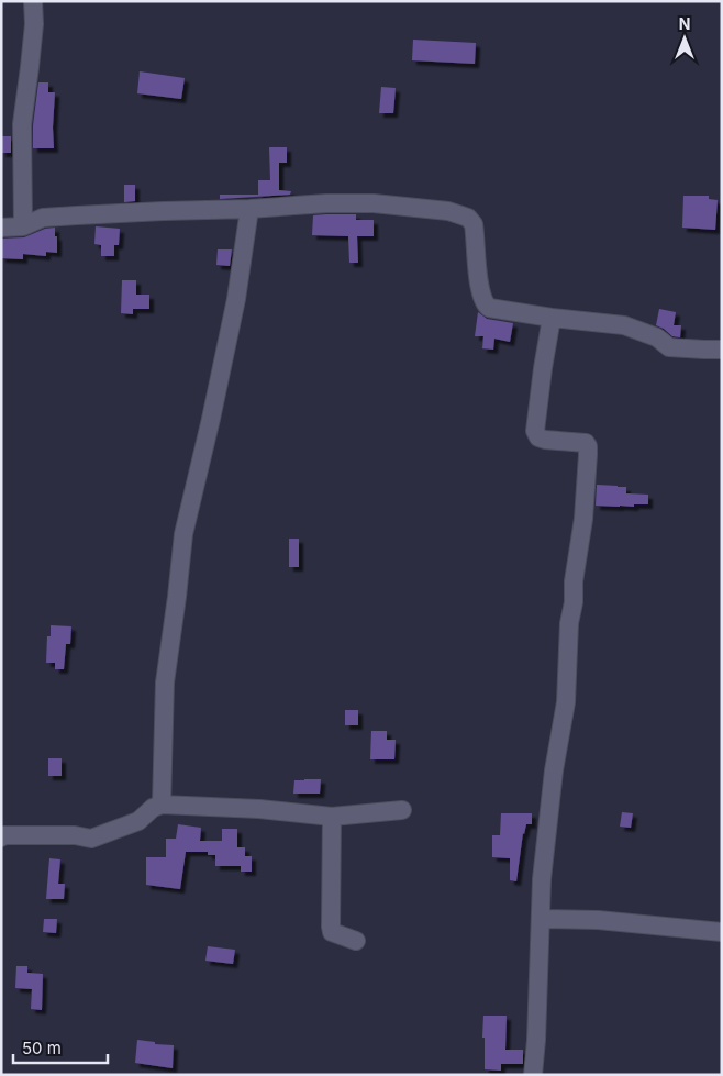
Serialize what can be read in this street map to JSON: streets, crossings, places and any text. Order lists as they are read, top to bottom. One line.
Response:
{"scale_bar":"50 m","north":"top"}
